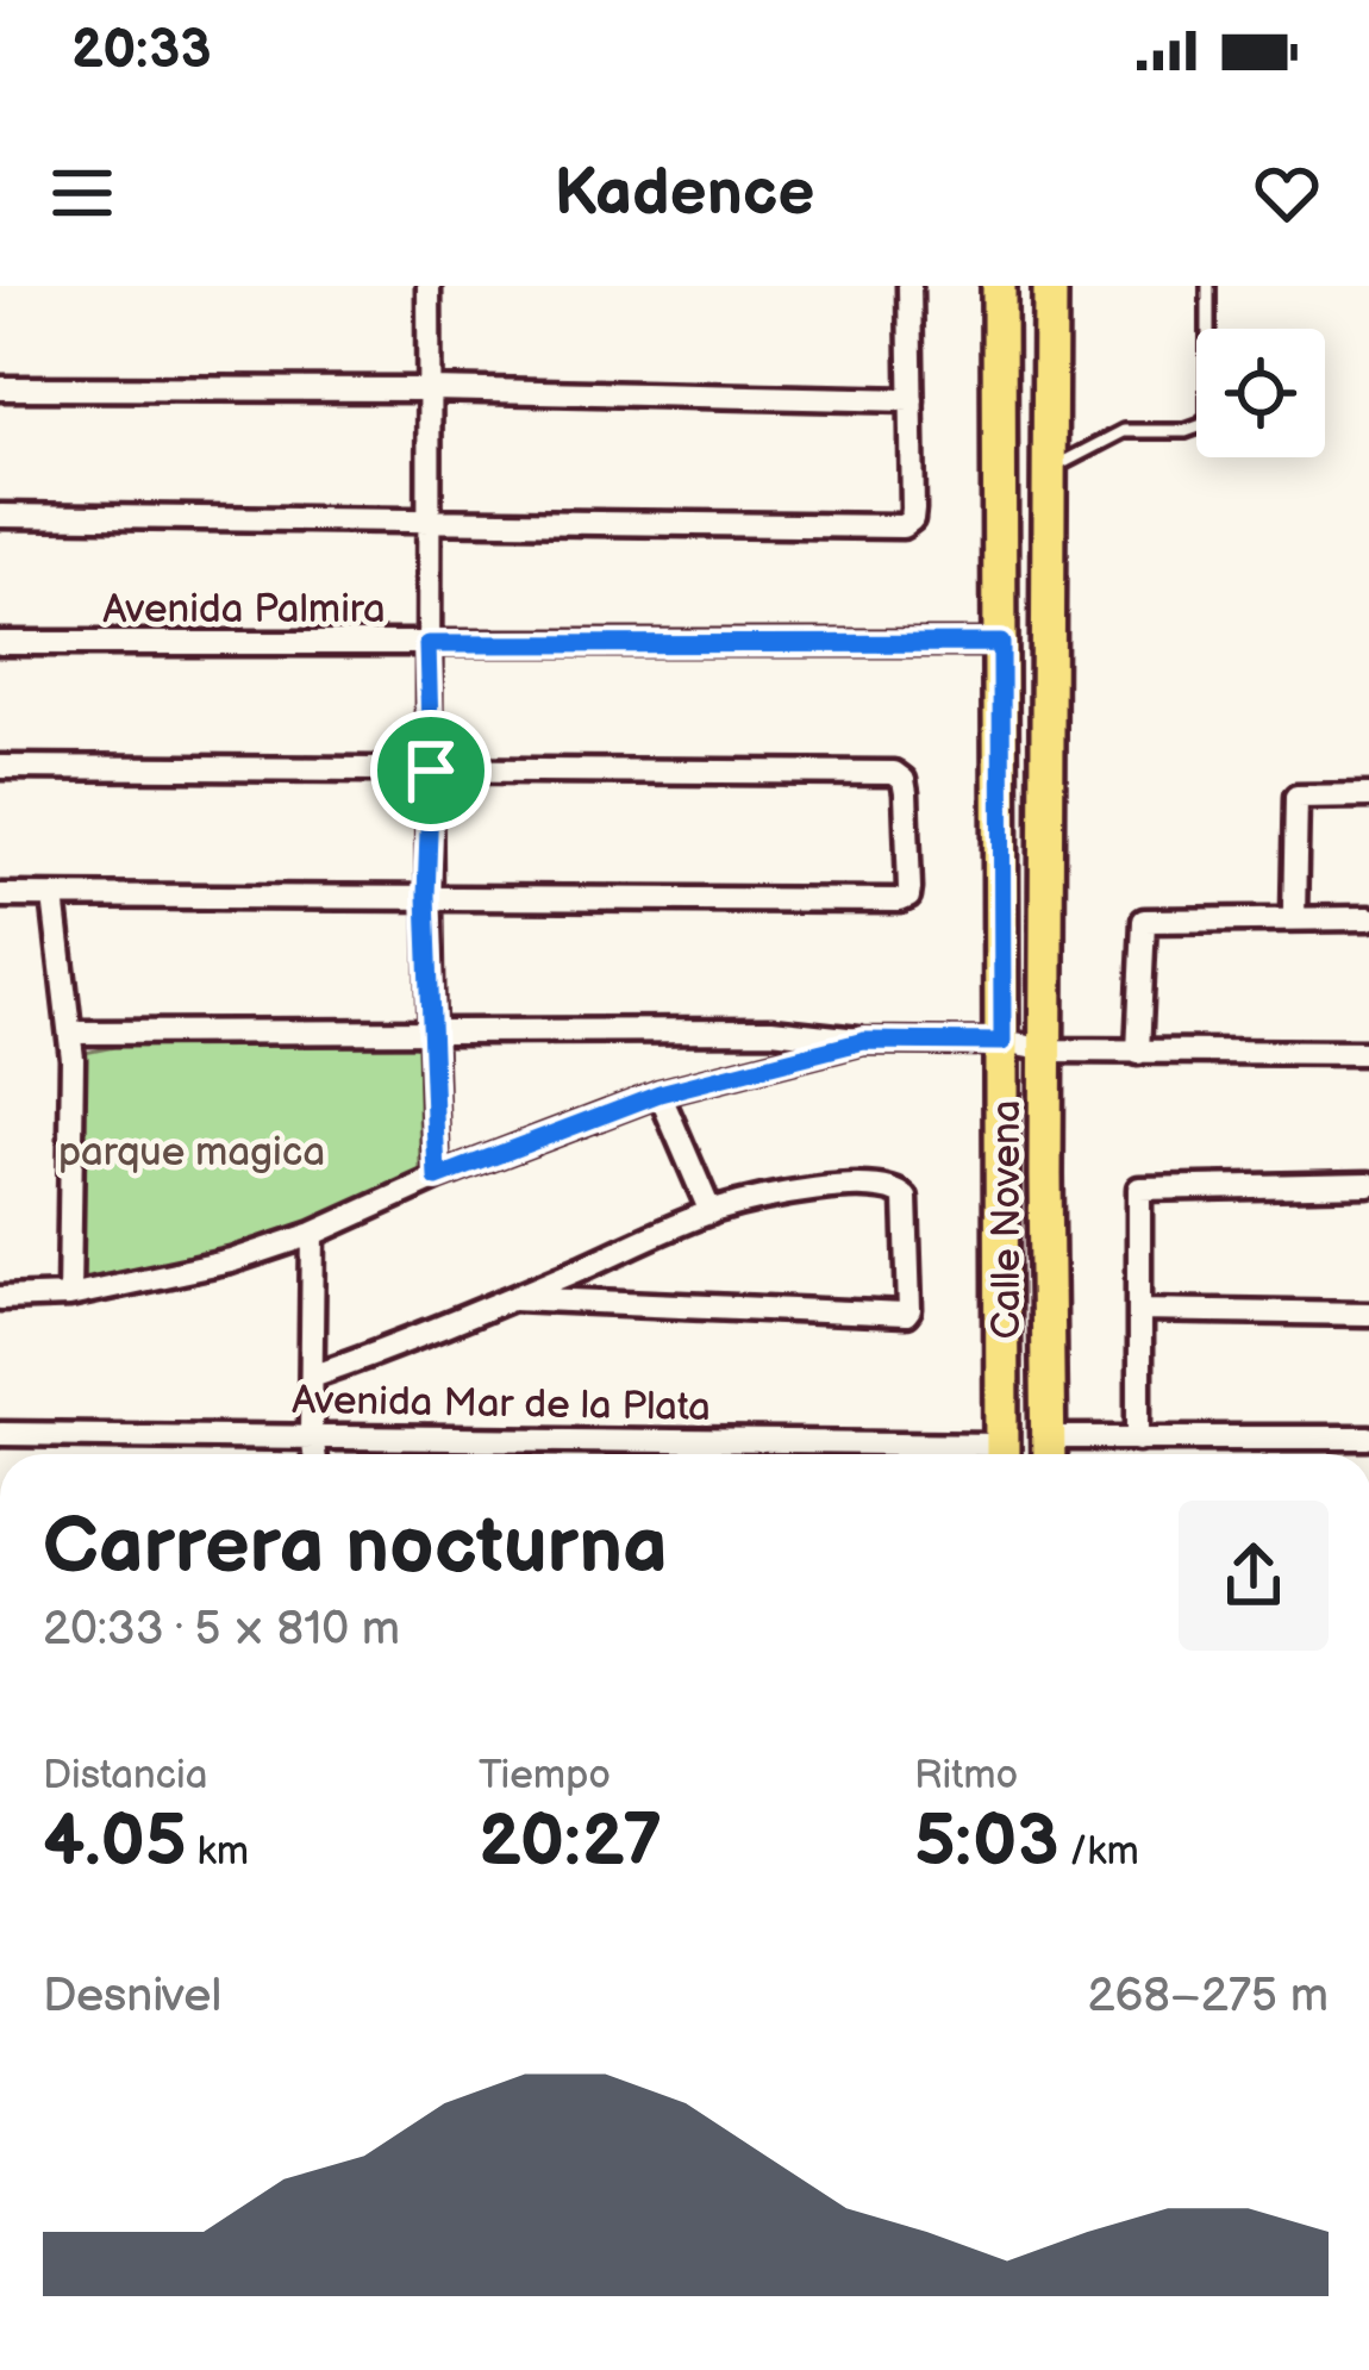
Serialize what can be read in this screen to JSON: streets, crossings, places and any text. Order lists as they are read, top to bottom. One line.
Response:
{"streets":{"main road":["Calle Novena"],"street":["Avenida Palmira","Avenida Mar de la Plata"]},"crossings":[["Avenida Palmira","Calle Novena"]],"parks":["parque magica"],"page":{"status":"20:33","header":"Kadence","heading":["Carrera nocturna","20:33 · 5 × 810 m"],"stats":[["Distancia","4.05 km"],["Tiempo","20:27"],["Ritmo","5:03 /km"]],"chart":["Desnivel","268–275 m"]}}
